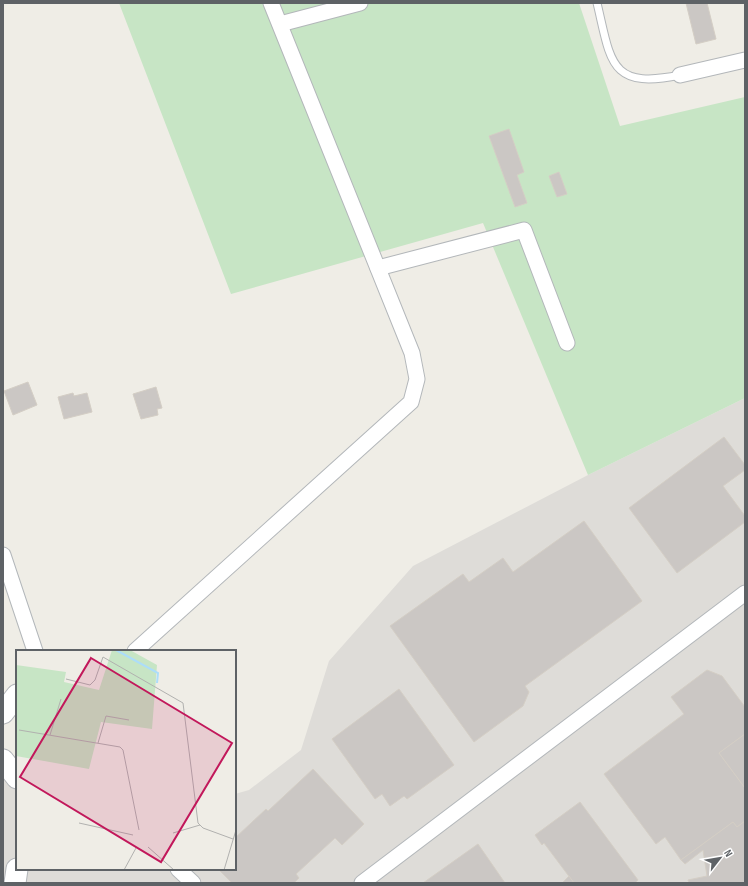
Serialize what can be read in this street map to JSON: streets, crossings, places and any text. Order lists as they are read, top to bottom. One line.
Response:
{"north":"top right"}
